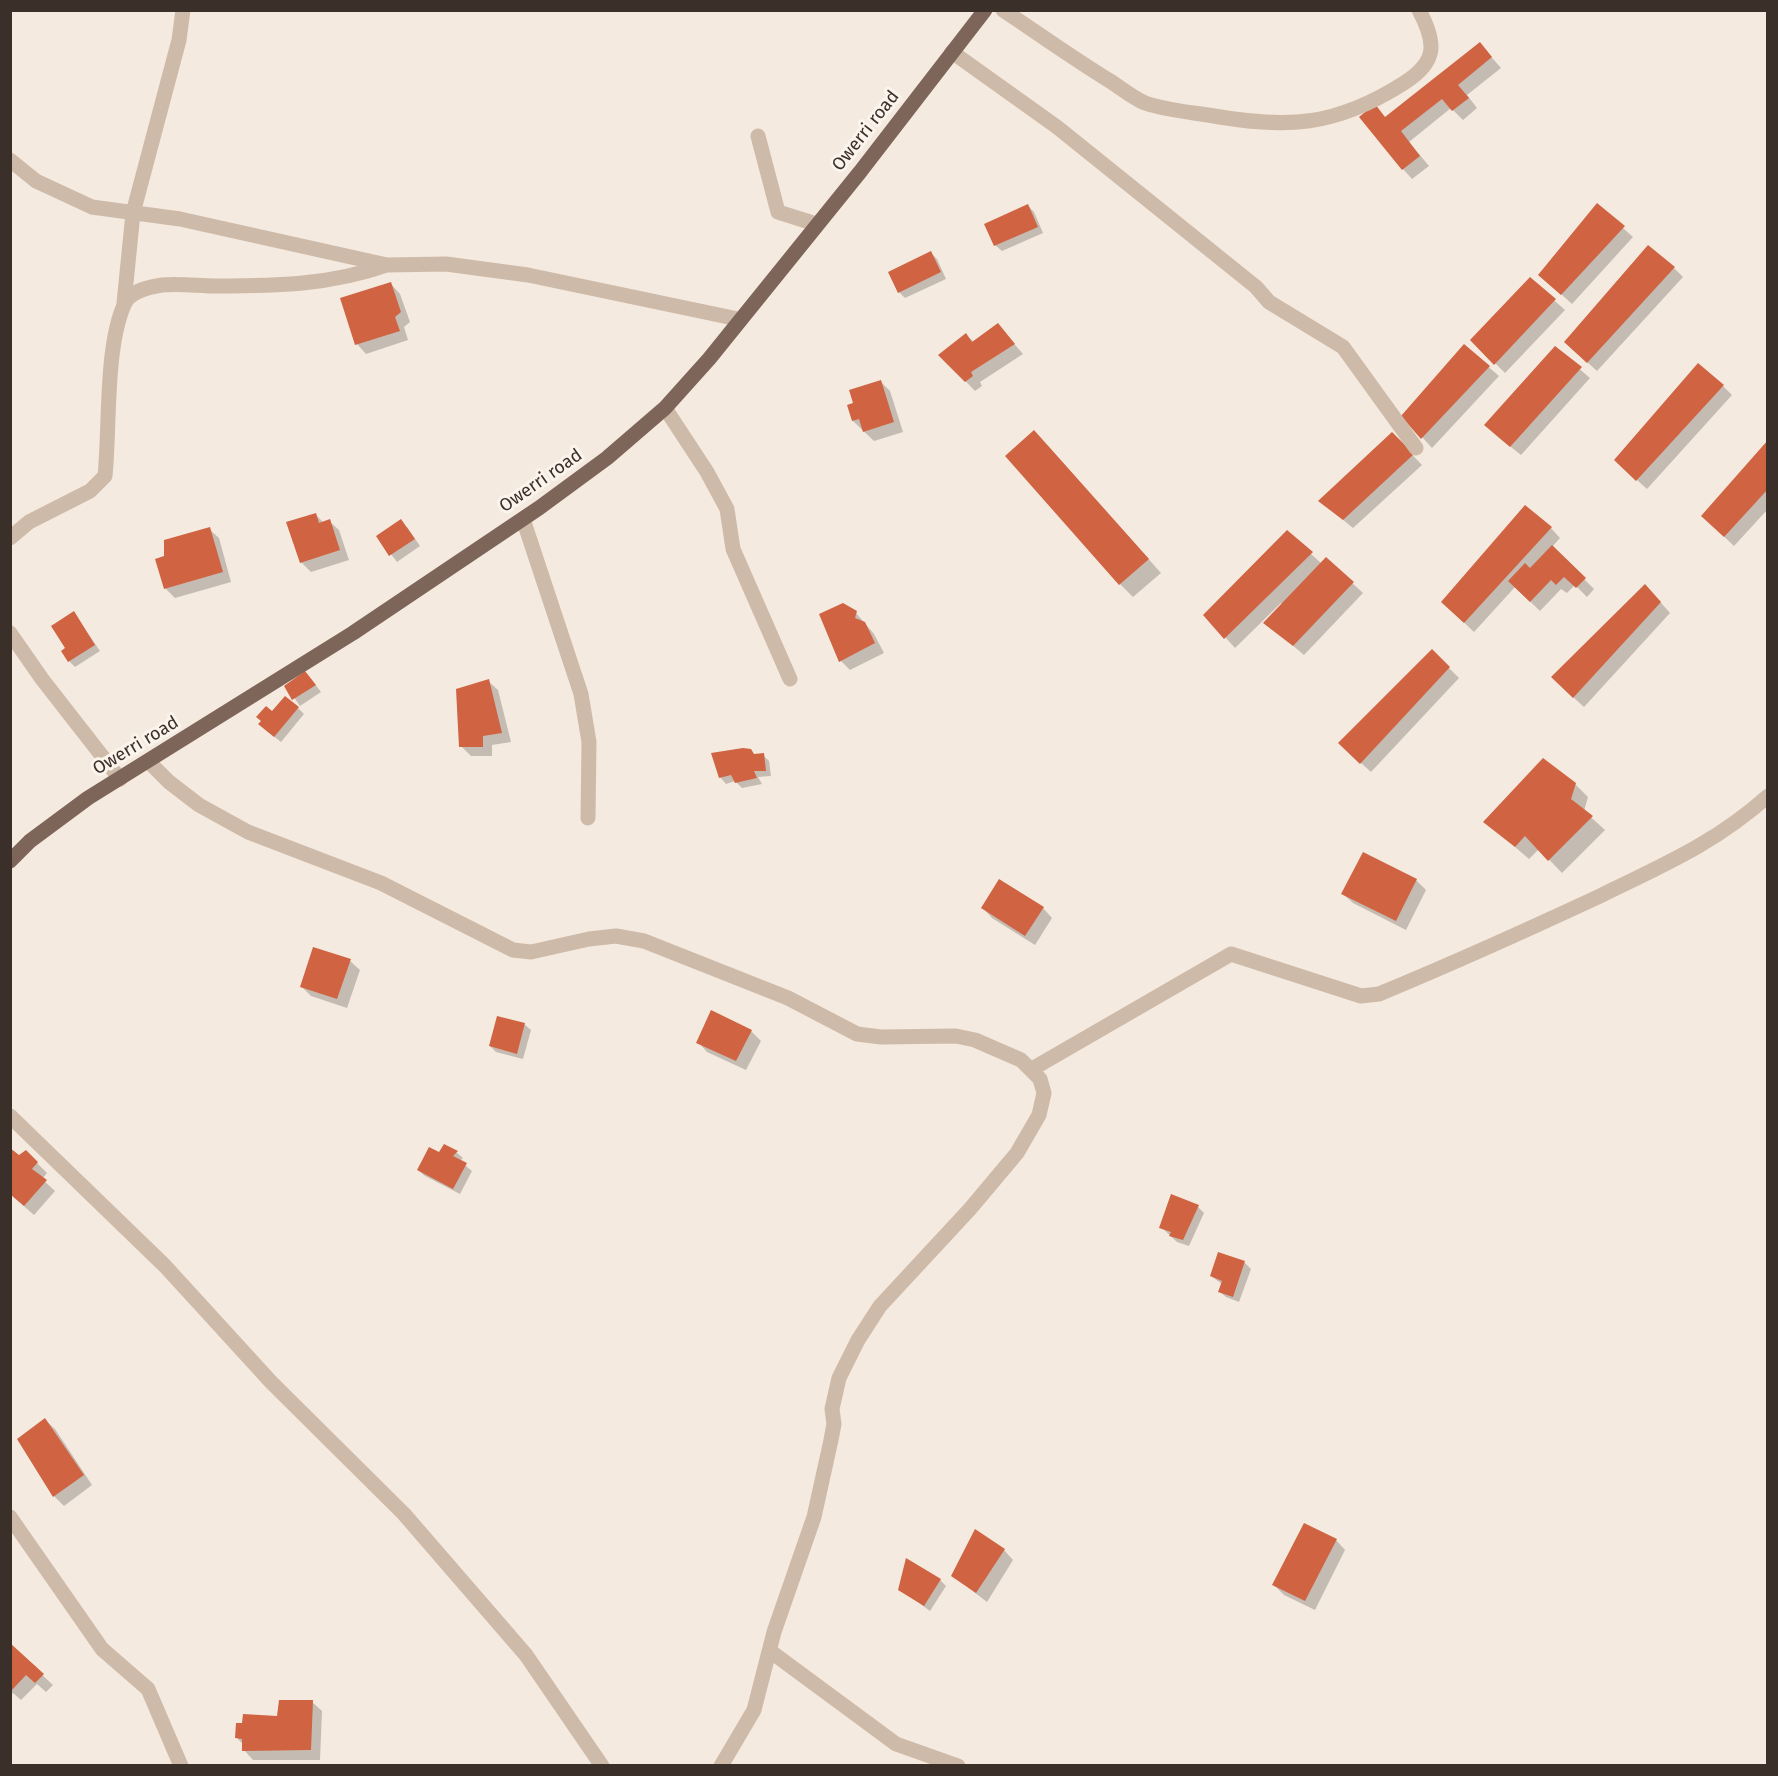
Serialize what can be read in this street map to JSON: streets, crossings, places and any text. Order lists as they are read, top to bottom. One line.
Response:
{"streets":{"main road":["Owerri road"]}}
